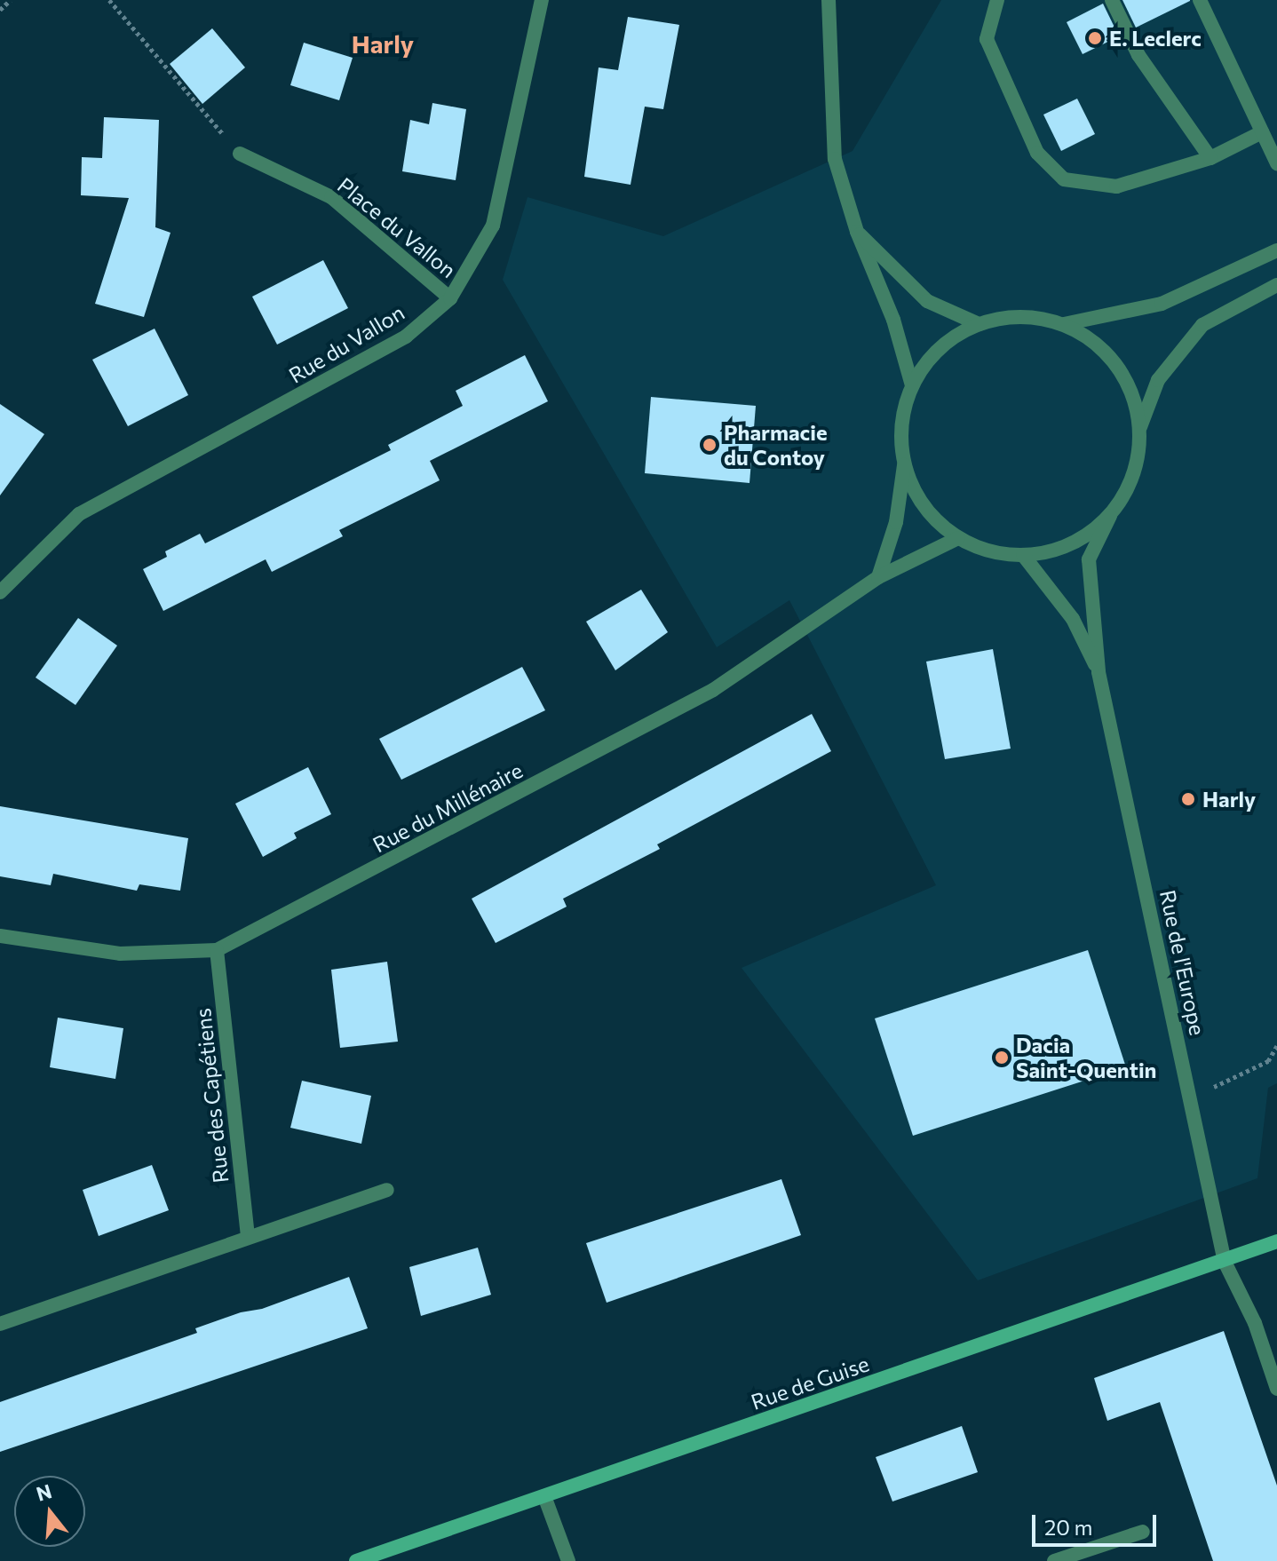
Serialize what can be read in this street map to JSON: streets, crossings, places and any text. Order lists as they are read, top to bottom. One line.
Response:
{"streets":{"main road":["Rue de Guise"],"street":["Place du Vallon","Rue du Vallon","Rue du Millénaire","Rue de l'Europe","Rue des Capétiens"]},"crossings":[["Place du Vallon","Rue du Vallon"],["Rue du Millénaire","Rue de l'Europe"],["Rue du Millénaire","Rue des Capétiens"],["Rue de l'Europe","Rue de Guise"]],"districts":["Harly"],"places":["E. Leclerc","Pharmacie du Contoy","Harly","Dacia Saint-Quentin"],"scale_bar":"20 m","north":"top"}
